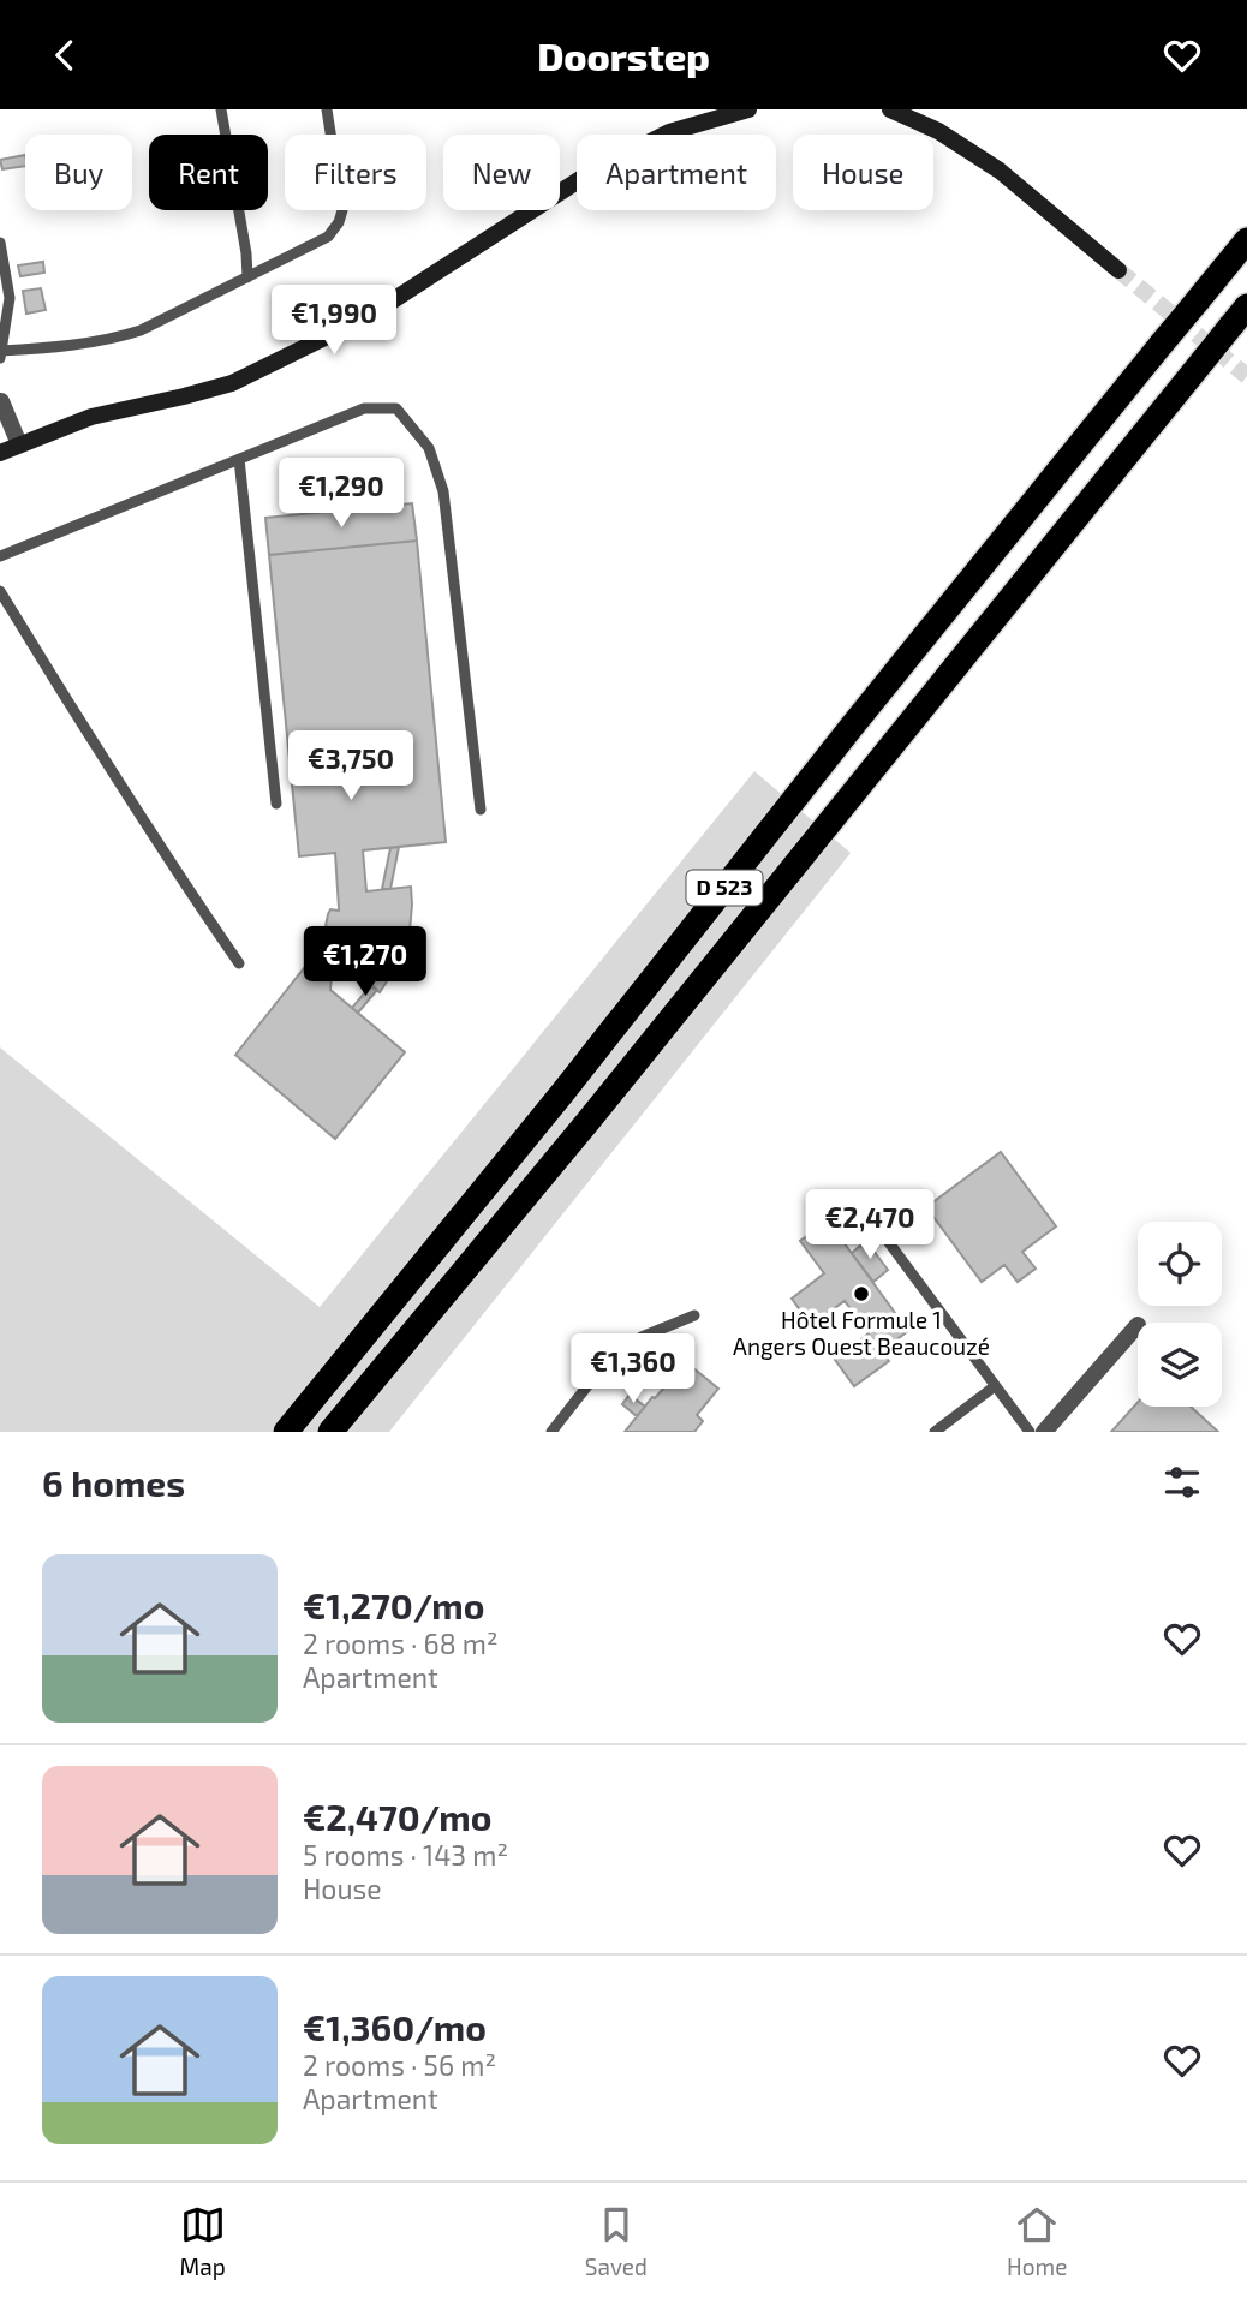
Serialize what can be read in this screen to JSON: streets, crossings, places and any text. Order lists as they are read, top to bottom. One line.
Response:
{"streets":{"highway":["D 523"]},"places":["Hôtel Formule 1 Angers Ouest Beaucouzé"],"page":{"header":"Doorstep","chip":["Buy","Rent","Filters","New","Apartment","House"],"price":["€1,990","€1,290","€3,750","€1,270","€2,470","€1,360"],"heading":"6 homes","list":[{"name":"€1,270/mo","note":"2 rooms · 68 m² · Apartment"},{"name":"€2,470/mo","note":"5 rooms · 143 m² · House"},{"name":"€1,360/mo","note":"2 rooms · 56 m² · Apartment"}],"tabs":["Map","Saved","Home"]}}
